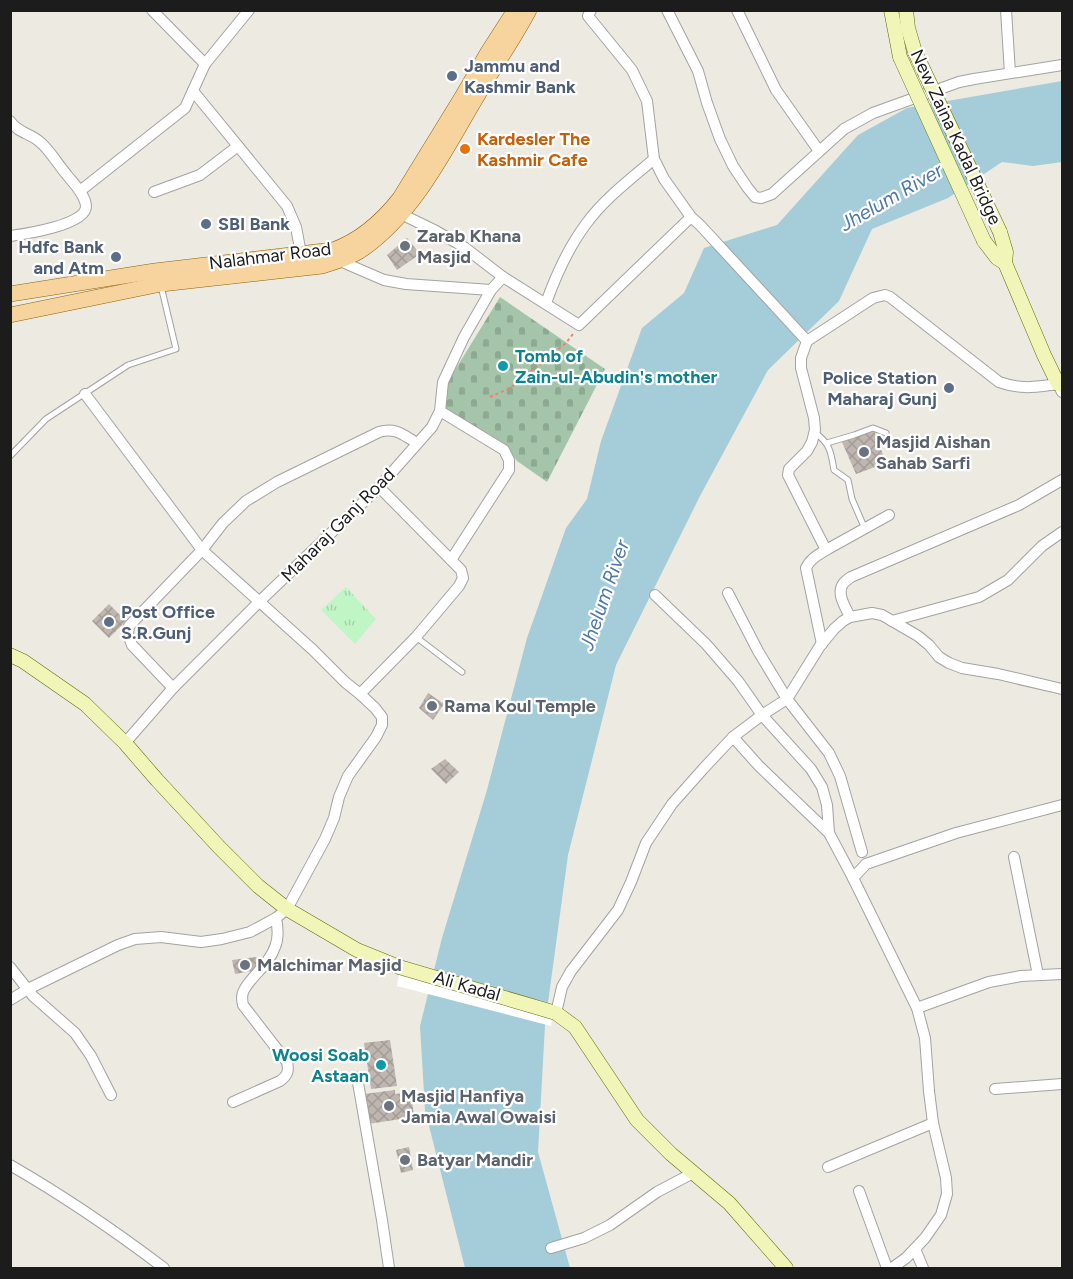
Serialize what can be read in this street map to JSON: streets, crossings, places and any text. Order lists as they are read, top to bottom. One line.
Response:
{"streets":{"main road":["Nalahmar Road"],"street":["New Zaina Kadal Bridge","Maharaj Ganj Road","Ali Kadal"]},"crossings":[["Maharaj Ganj Road","Ali Kadal"]],"water":["Jhelum River"],"places":["Jammu and Kashmir Bank","Kardesler The Kashmir Cafe","SBI Bank","Zarab Khana Masjid","Hdfc Bank and Atm","Tomb of Zain-ul-Abudin's mother","Police Station Maharaj Gunj","Masjid Aishan Sahab Sarfi","Post Office S.R.Gunj","Rama Koul Temple","Malchimar Masjid","Woosi Soab Astaan","Masjid Hanfiya Jamia Awal Owaisi","Batyar Mandir"]}
